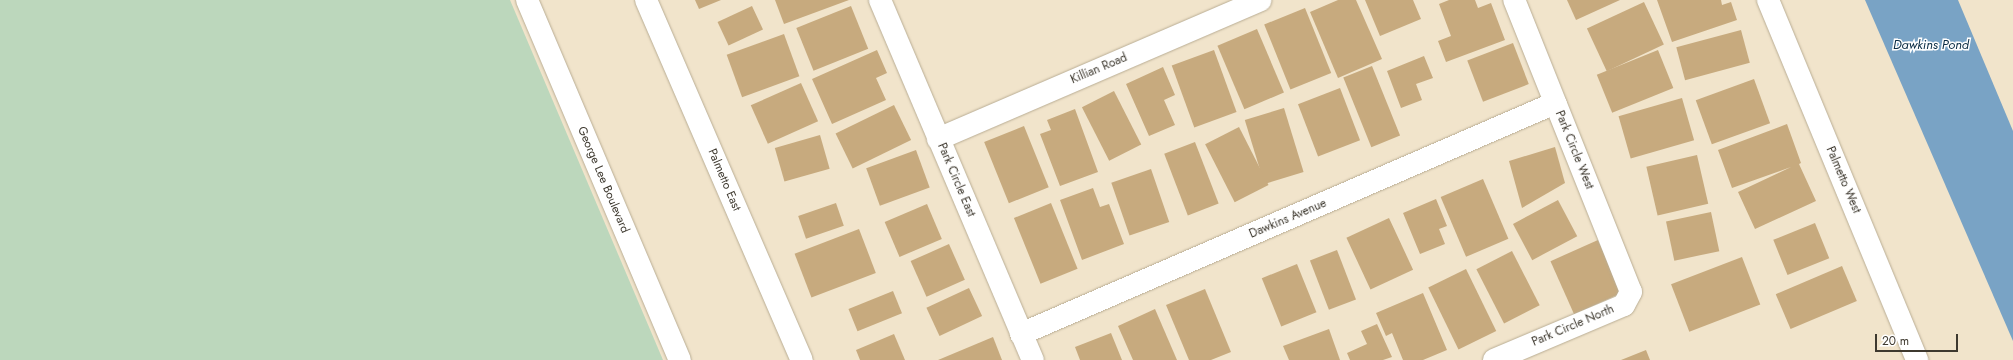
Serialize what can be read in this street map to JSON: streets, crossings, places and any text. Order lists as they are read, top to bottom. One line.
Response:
{"streets":{"street":["Killian Road","Park Circle West","George Lee Boulevard","Palmetto East","Park Circle East","Palmetto West","Dawkins Avenue","Park Circle North"]},"crossings":[["Killian Road","Park Circle East"],["Park Circle West","Dawkins Avenue"],["Park Circle West","Park Circle North"],["Park Circle East","Dawkins Avenue"]],"water":["Dawkins Pond"],"scale_bar":"20 m"}
